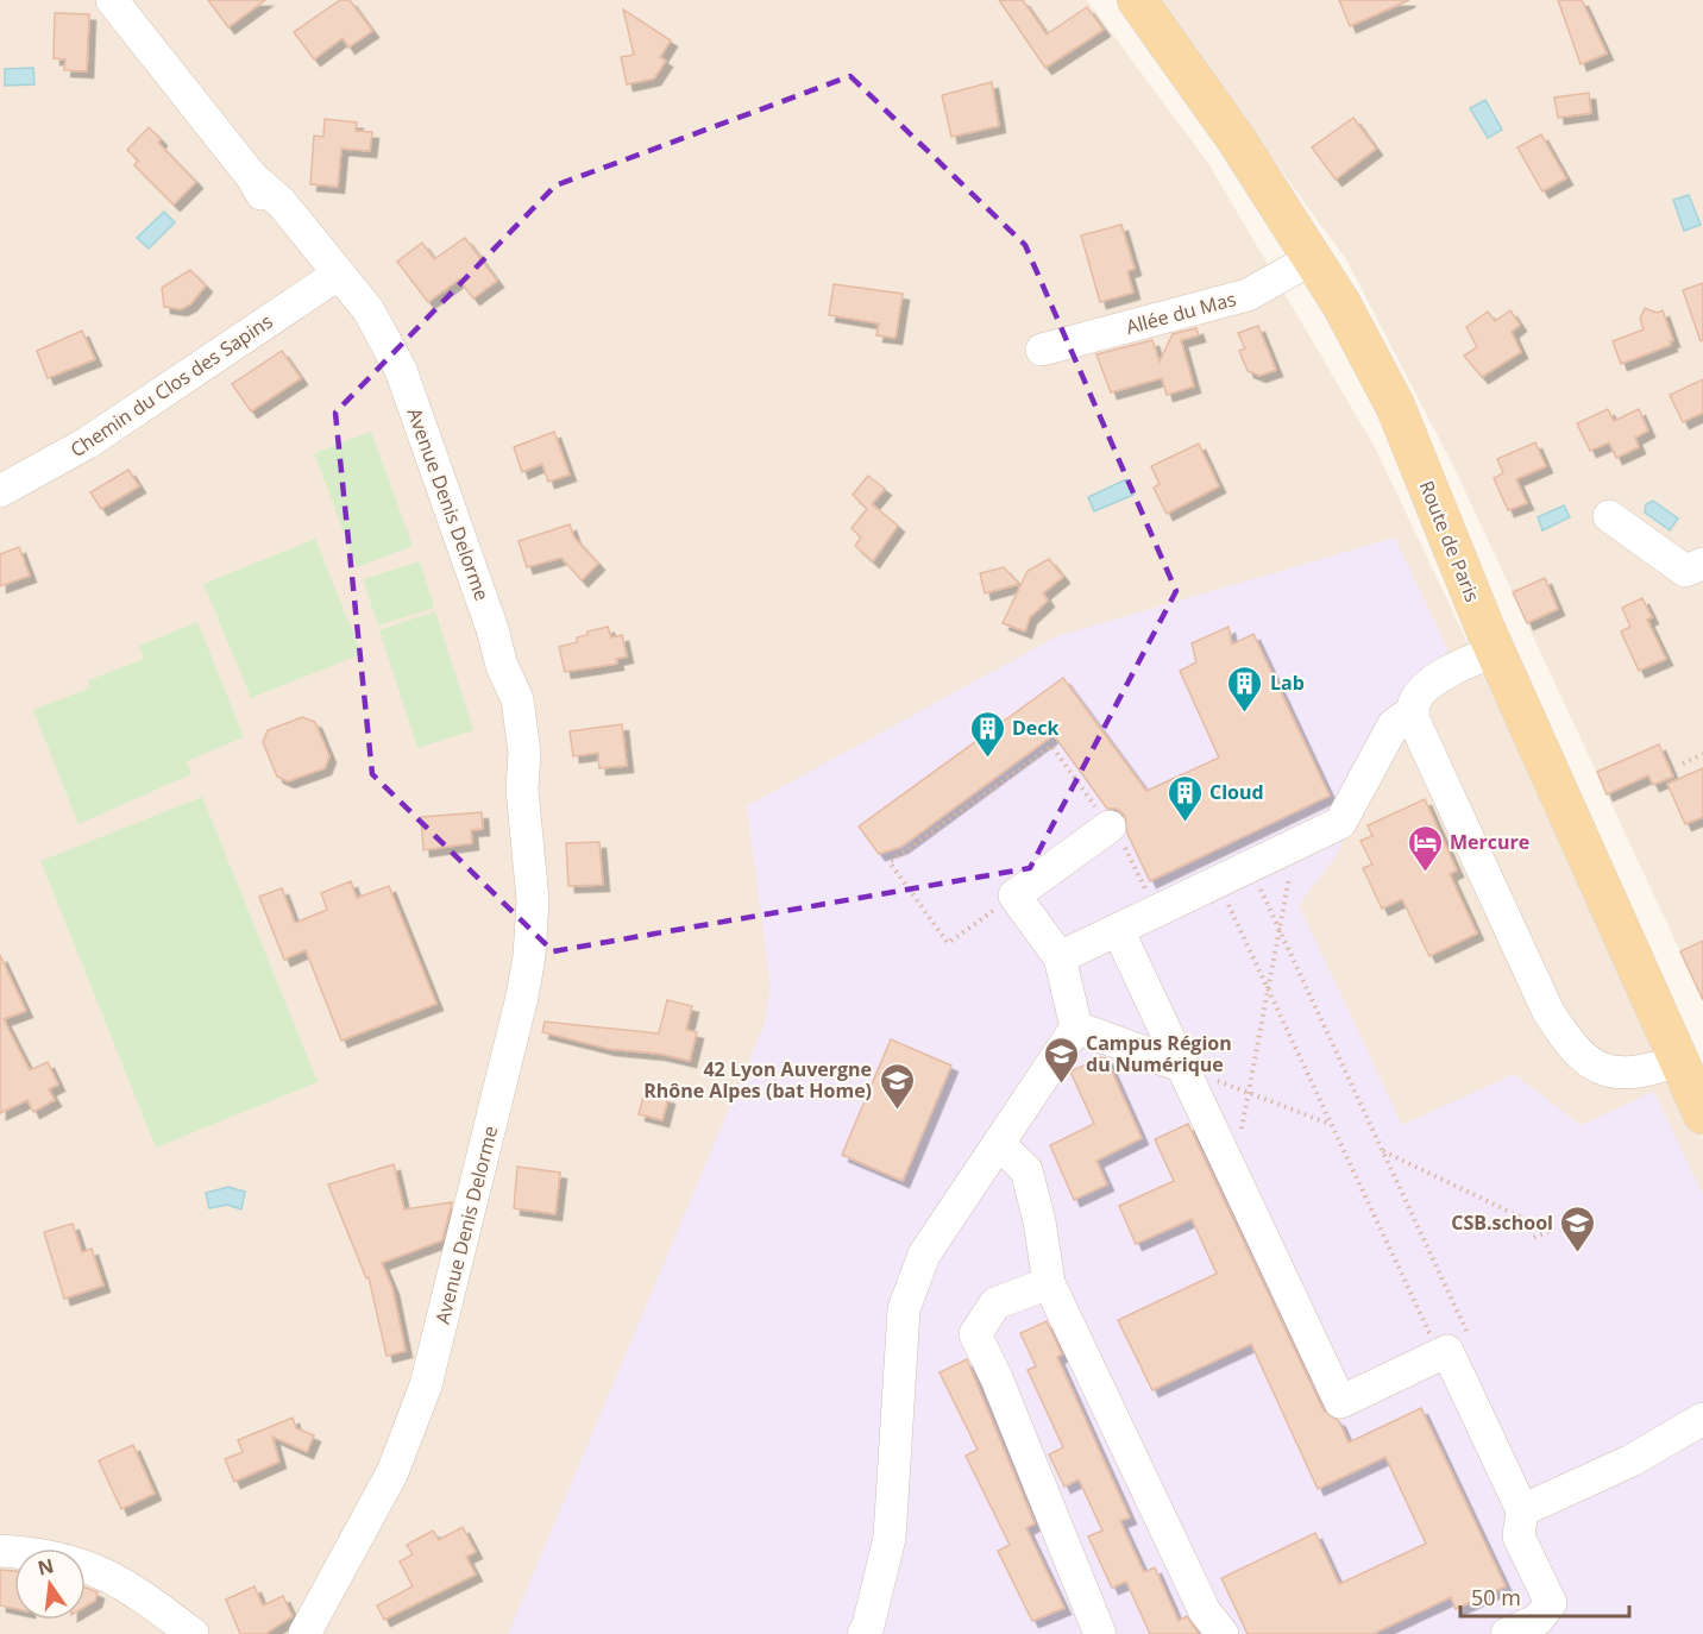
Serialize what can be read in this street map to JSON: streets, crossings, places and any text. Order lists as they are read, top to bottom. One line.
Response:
{"streets":{"main road":["Route de Paris"],"street":["Allée du Mas","Chemin du Clos des Sapins","Avenue Denis Delorme"]},"crossings":[["Allée du Mas","Route de Paris"],["Chemin du Clos des Sapins","Avenue Denis Delorme"]],"places":{"building":["Lab","Deck","Cloud"],"hotel":["Mercure"],"school or university":["Campus Région du Numérique","42 Lyon Auvergne Rhône Alpes (bat Home)","CSB.school"]},"scale_bar":"50 m","north":"top"}
